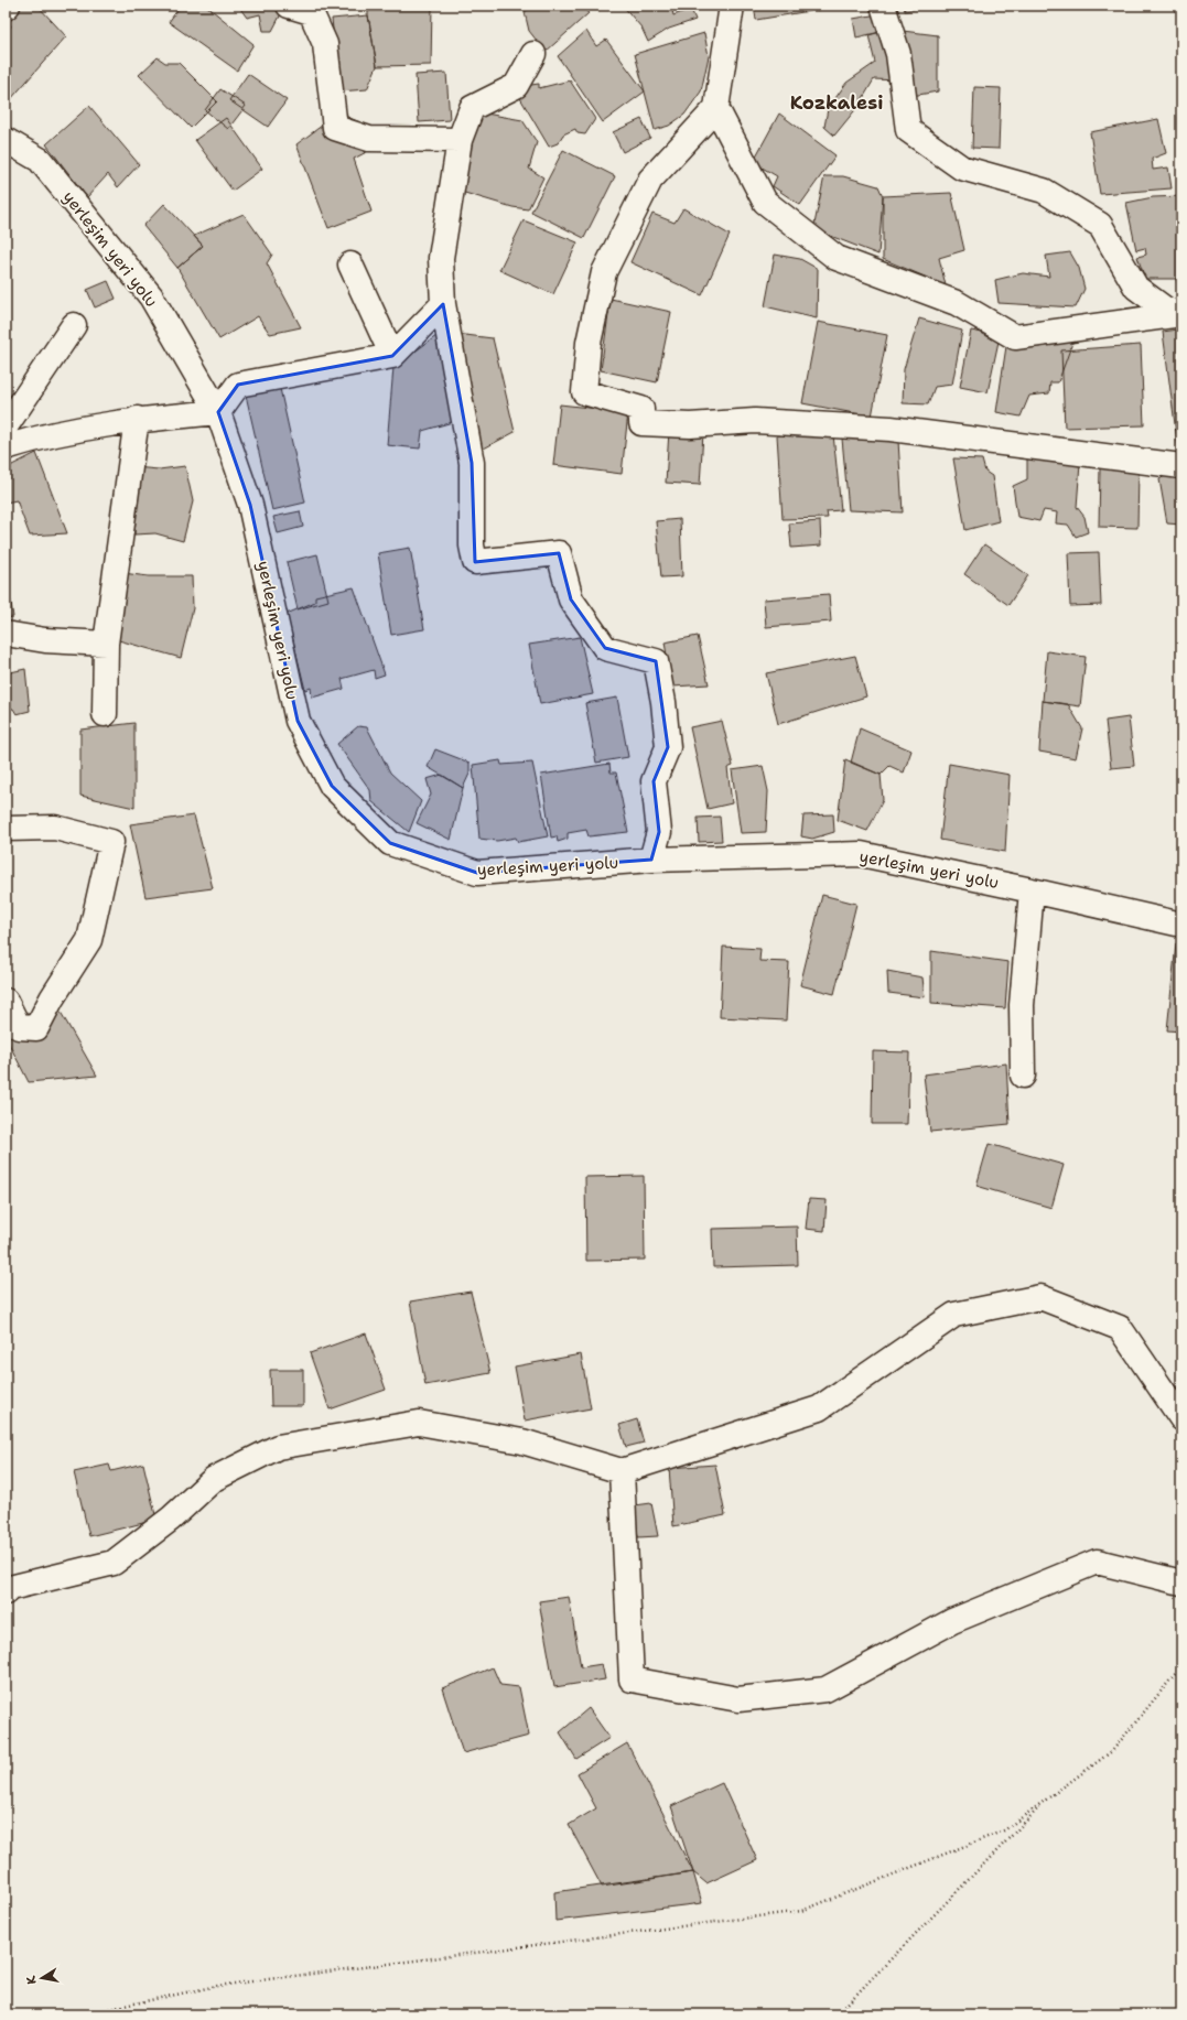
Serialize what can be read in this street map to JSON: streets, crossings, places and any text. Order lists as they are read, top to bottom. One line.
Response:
{"streets":{"street":["yerleşim yeri yolu"]},"districts":["Kozkalesi"],"north":"left"}
